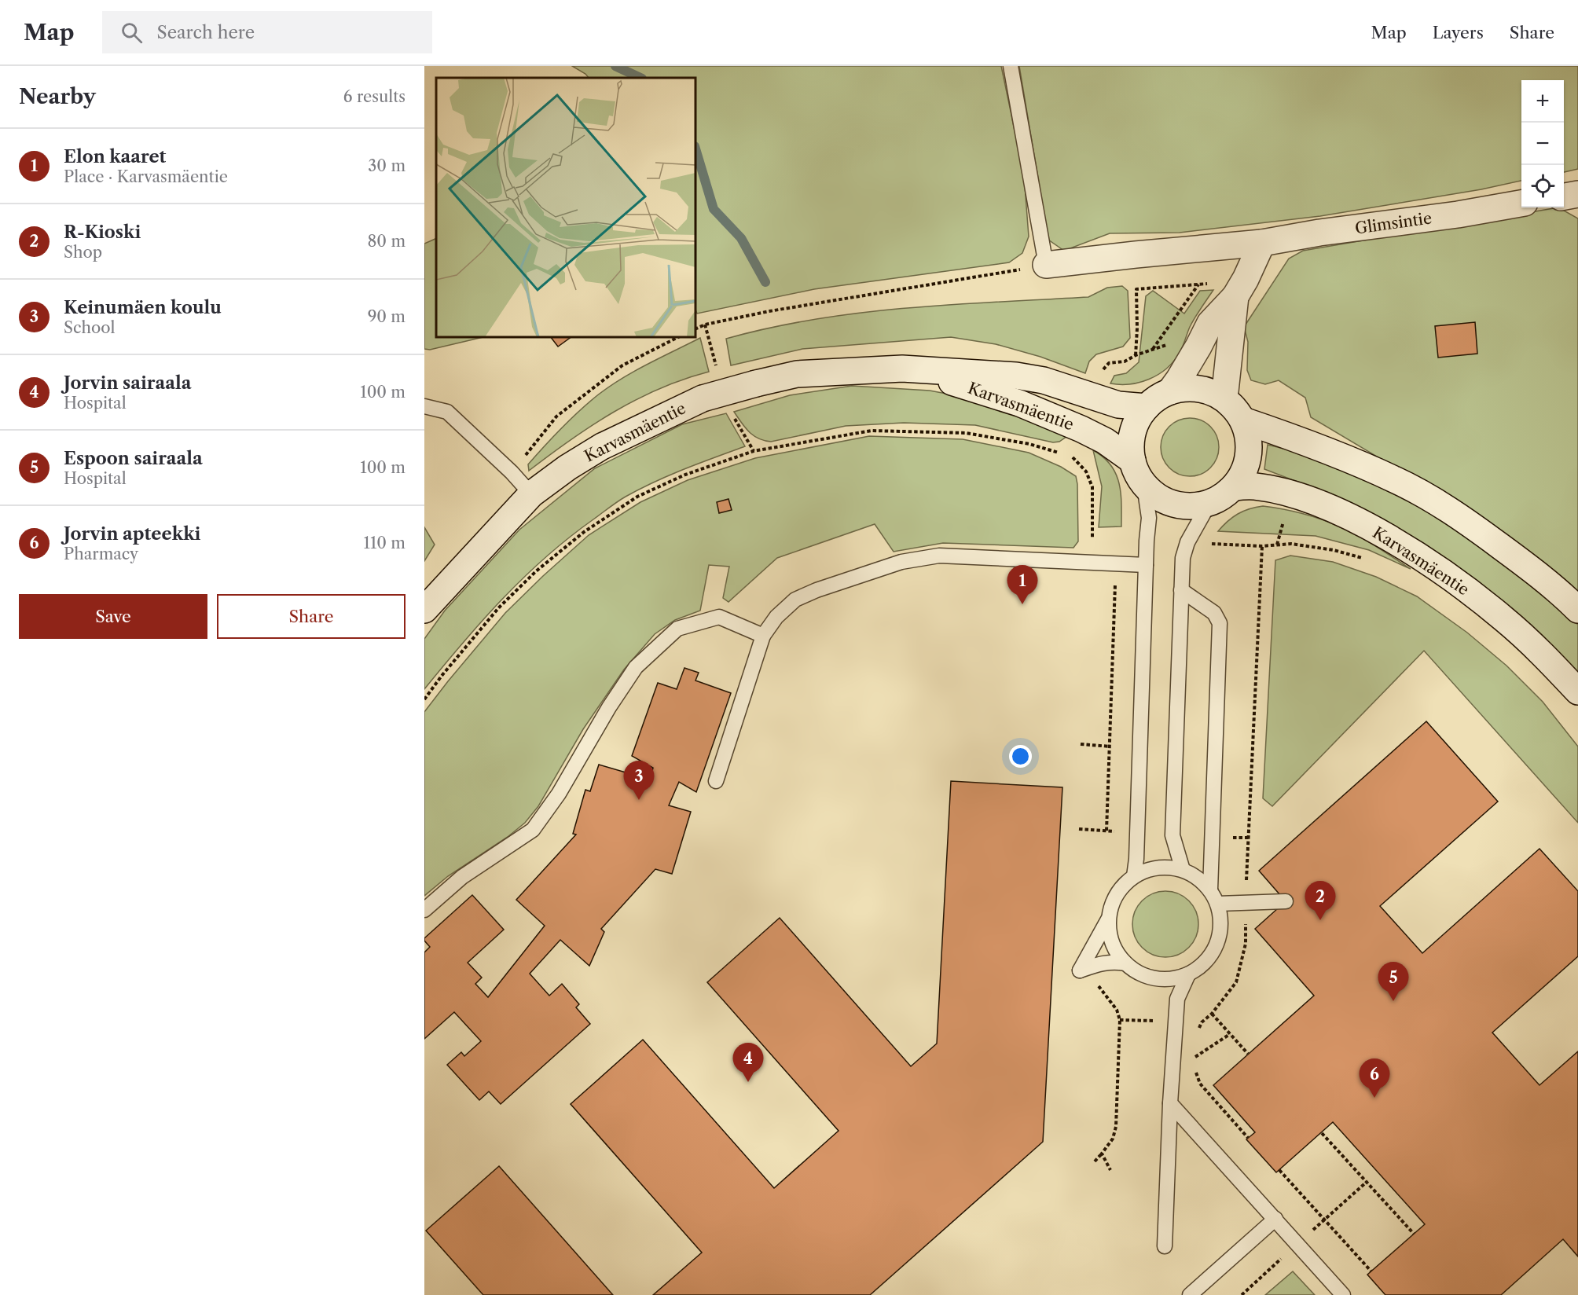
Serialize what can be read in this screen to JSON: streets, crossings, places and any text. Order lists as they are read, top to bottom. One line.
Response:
{"streets":{"main road":["Glimsintie","Karvasmäentie"]},"page":{"header":"Map","search":"Search here","nav":["Map","Layers","Share"],"heading":["Nearby","6 results"],"map_buttons":["+","−"],"list":[{"mark":"1","name":"Elon kaaret","note":"Place · Karvasmäentie","value":"30 m"},{"mark":"2","name":"R-Kioski","note":"Shop","value":"80 m"},{"mark":"3","name":"Keinumäen koulu","note":"School","value":"90 m"},{"mark":"4","name":"Jorvin sairaala","note":"Hospital","value":"100 m"},{"mark":"5","name":"Espoon sairaala","note":"Hospital","value":"100 m"},{"mark":"6","name":"Jorvin apteekki","note":"Pharmacy","value":"110 m"}],"pins":["1","3","2","5","4","6"],"buttons":["Save","Share"]}}
